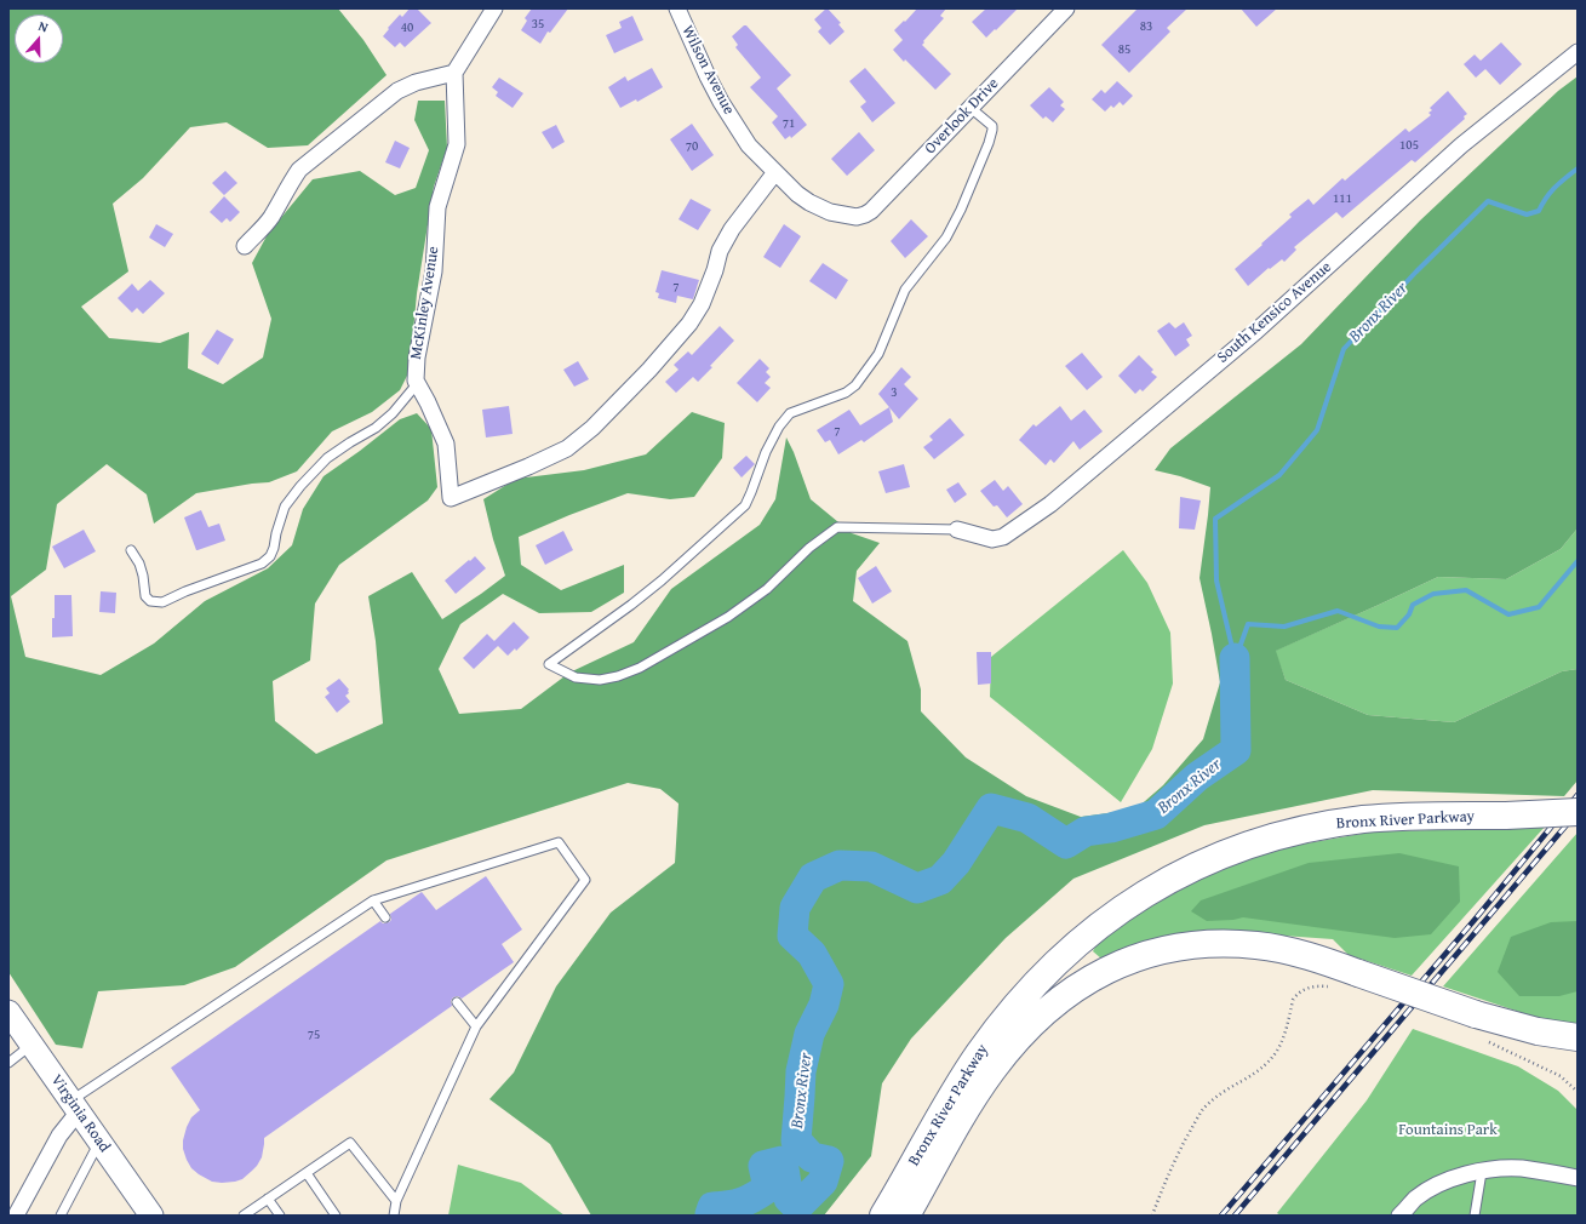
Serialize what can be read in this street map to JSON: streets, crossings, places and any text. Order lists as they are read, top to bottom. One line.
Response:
{"streets":{"highway":["Bronx River Parkway"],"street":["Wilson Avenue","Overlook Drive","McKinley Avenue","South Kensico Avenue","Virginia Road"]},"crossings":[["Wilson Avenue","Overlook Drive"],["Wilson Avenue","McKinley Avenue"]],"water":["Bronx River"],"parks":["Fountains Park"],"house_numbers":["35","83","40","85","71","105","70","111","7","3","7","75"],"north":"top"}
